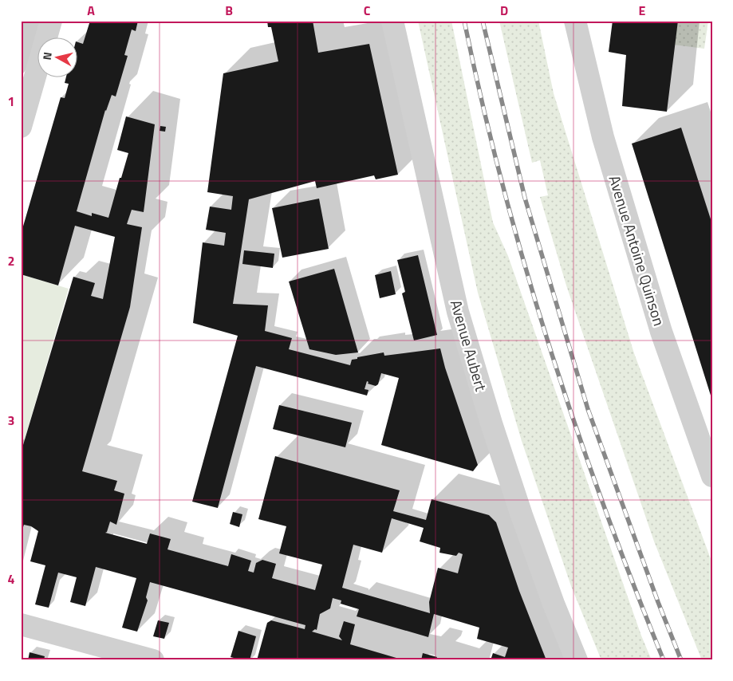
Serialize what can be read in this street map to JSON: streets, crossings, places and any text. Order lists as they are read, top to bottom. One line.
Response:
{"streets":{"street":["Avenue Antoine Quinson","Avenue Aubert"]},"north":"left","grid":{"columns":["A","B","C","D","E"],"rows":["1","2","3","4"]}}
